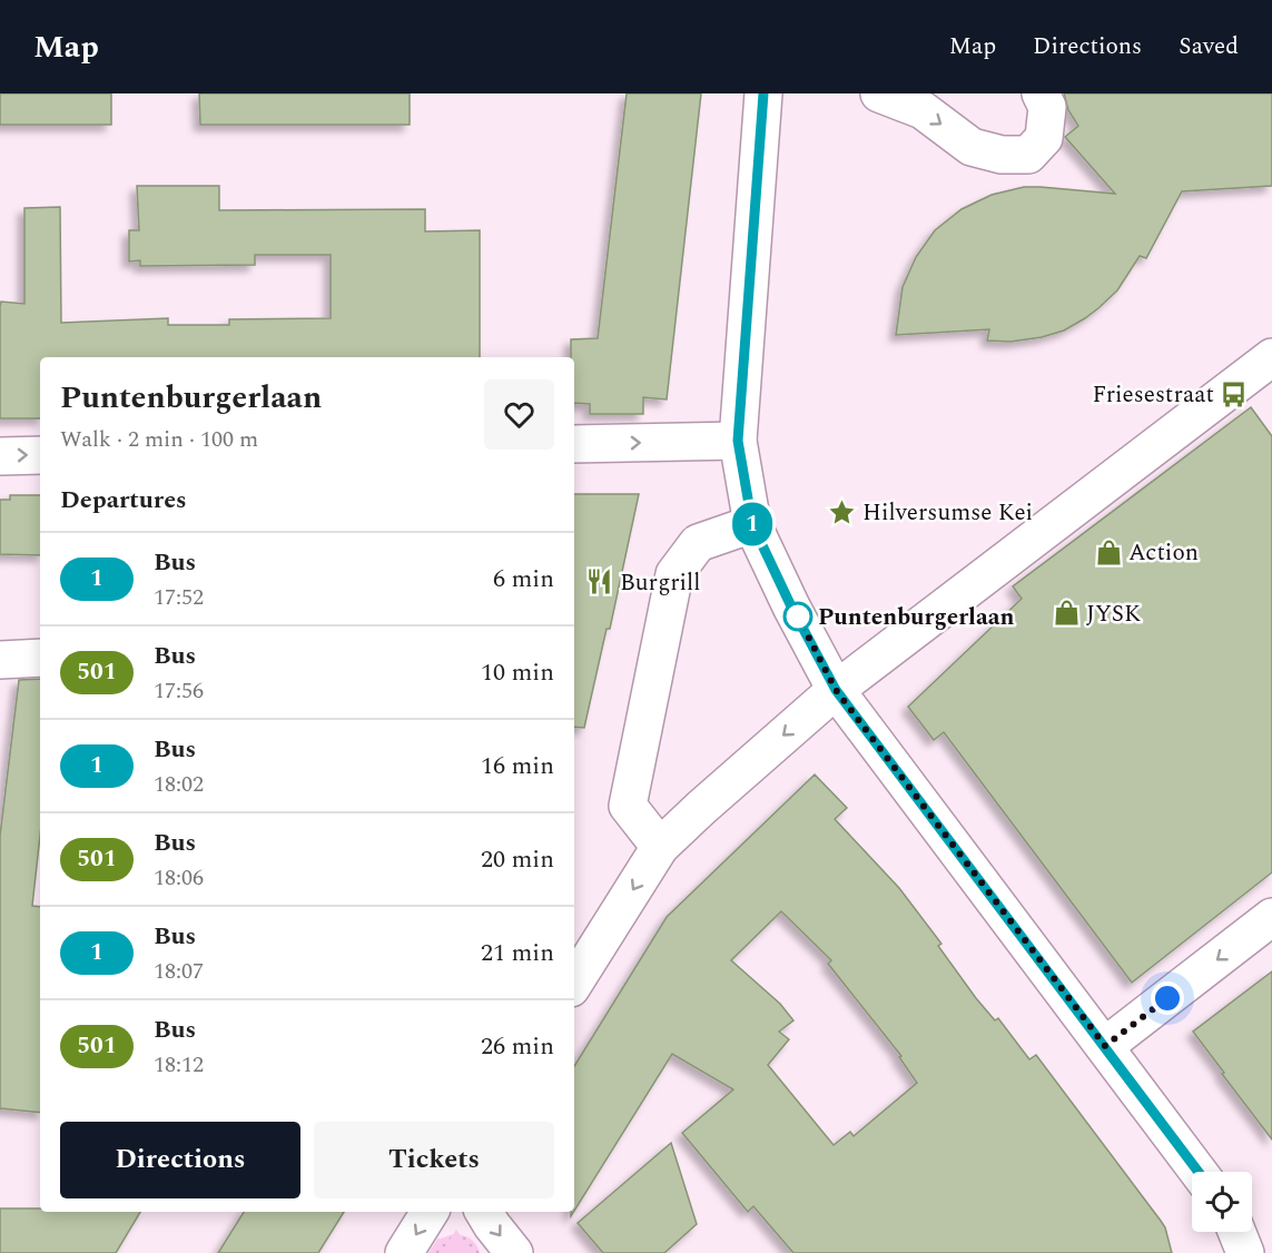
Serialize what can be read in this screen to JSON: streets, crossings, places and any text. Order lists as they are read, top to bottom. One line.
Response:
{"places":{"bus stop":["Friesestraat"],"place":["Hilversumse Kei"],"shop":["Action","JYSK"],"restaurant":["Burgrill"],"other":["Puntenburgerlaan"]},"lines":["bus line 1"],"page":{"header":"Map","nav":["Map","Directions","Saved"],"on_map":"1","heading":[["Puntenburgerlaan","Walk · 2 min · 100 m"],"Departures"],"list":[{"mark":"1","name":"Bus","note":"17:52","value":"6 min"},{"mark":"501","name":"Bus","note":"17:56","value":"10 min"},{"mark":"1","name":"Bus","note":"18:02","value":"16 min"},{"mark":"501","name":"Bus","note":"18:06","value":"20 min"},{"mark":"1","name":"Bus","note":"18:07","value":"21 min"},{"mark":"501","name":"Bus","note":"18:12","value":"26 min"}],"buttons":["Directions","Tickets"]}}
